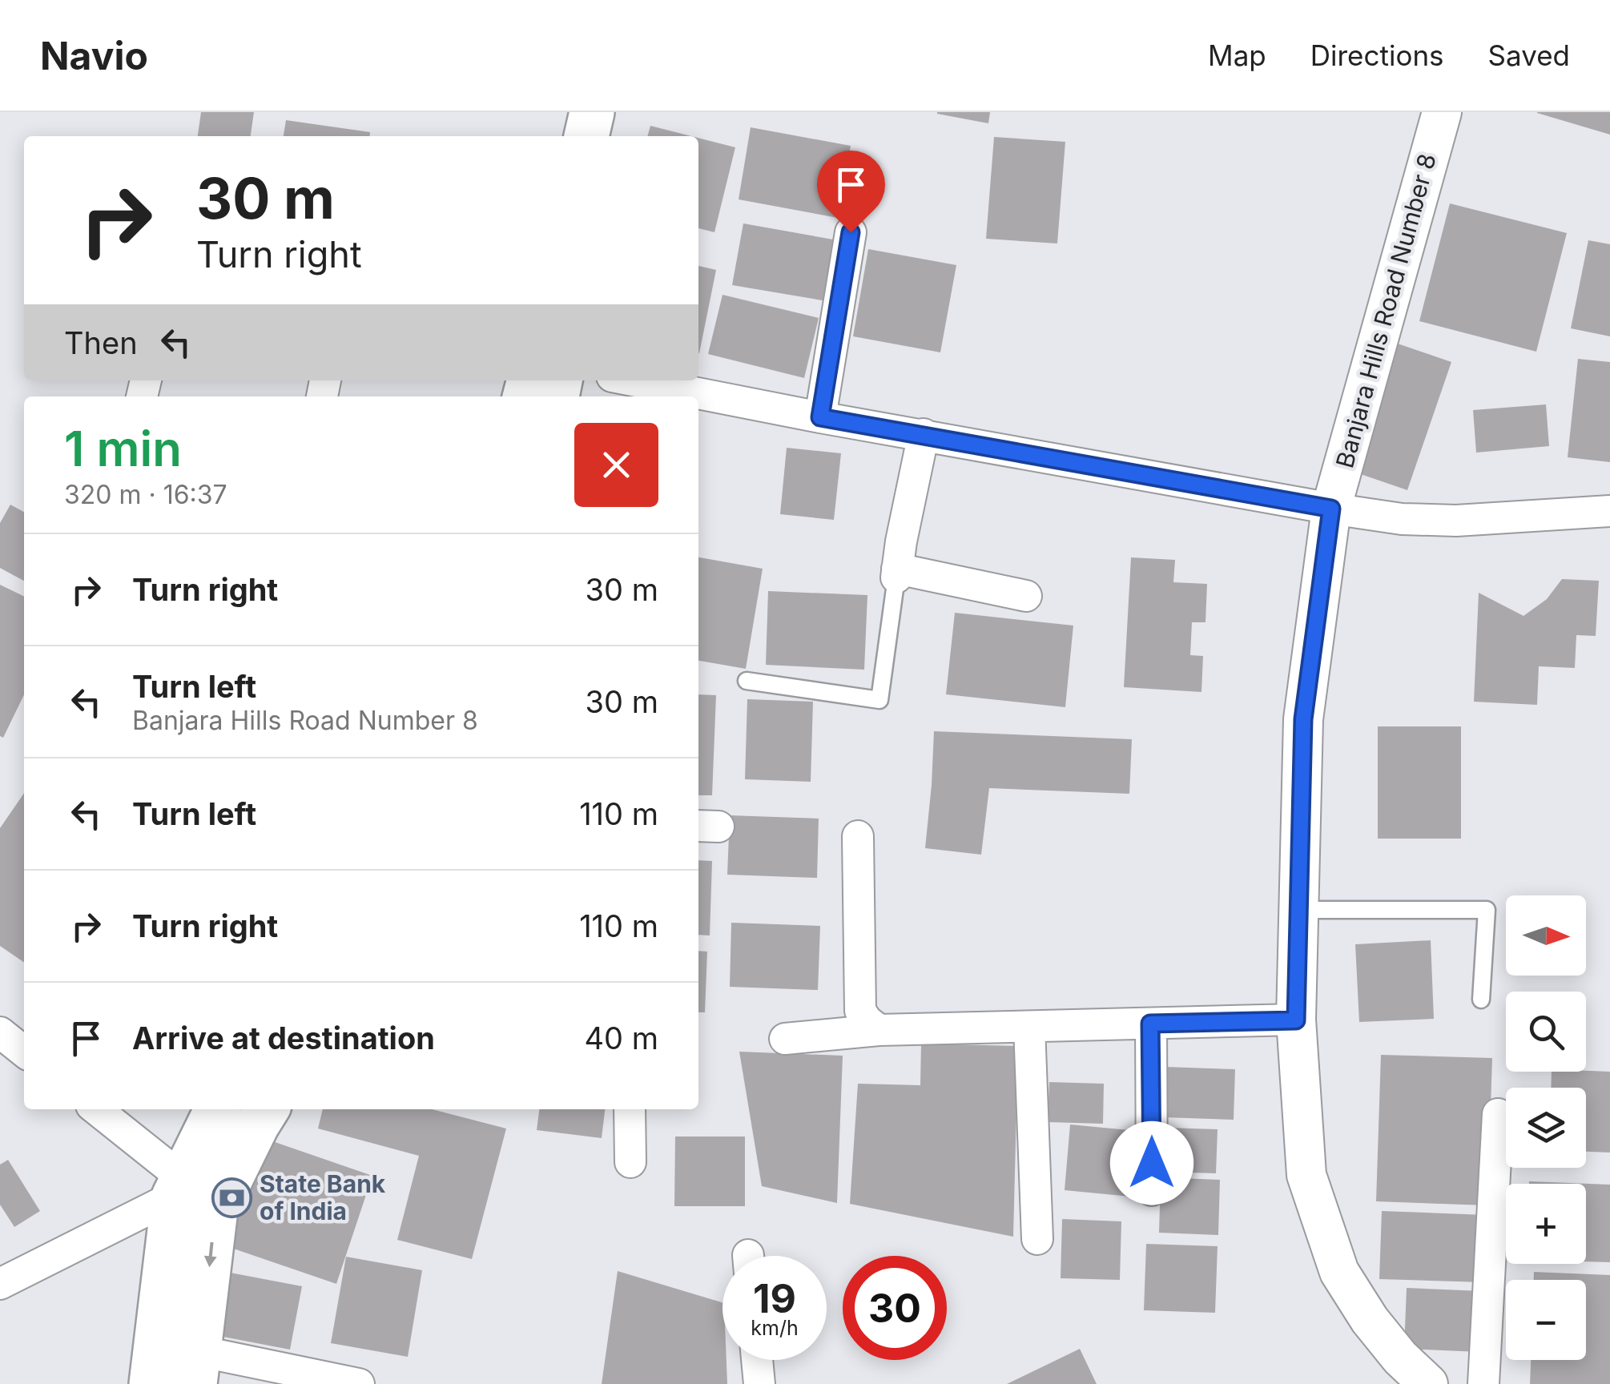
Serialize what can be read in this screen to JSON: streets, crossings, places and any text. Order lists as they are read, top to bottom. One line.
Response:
{"streets":{"street":["Banjara Hills Road Number 8"]},"places":{"bank":["State Bank of India"]},"north":"right","page":{"header":"Navio","nav":["Map","Directions","Saved"],"turn":["30 m","Turn right"],"then":"Then","heading":["1 min","320 m · 16:37"],"list":[{"name":"Turn right","value":"30 m"},{"name":"Turn left","note":"Banjara Hills Road Number 8","value":"30 m"},{"name":"Turn left","value":"110 m"},{"name":"Turn right","value":"110 m"},{"name":"Arrive at destination","value":"40 m"}],"map_buttons":["+","−"],"speed":"19 km/h","limit":"30"}}
